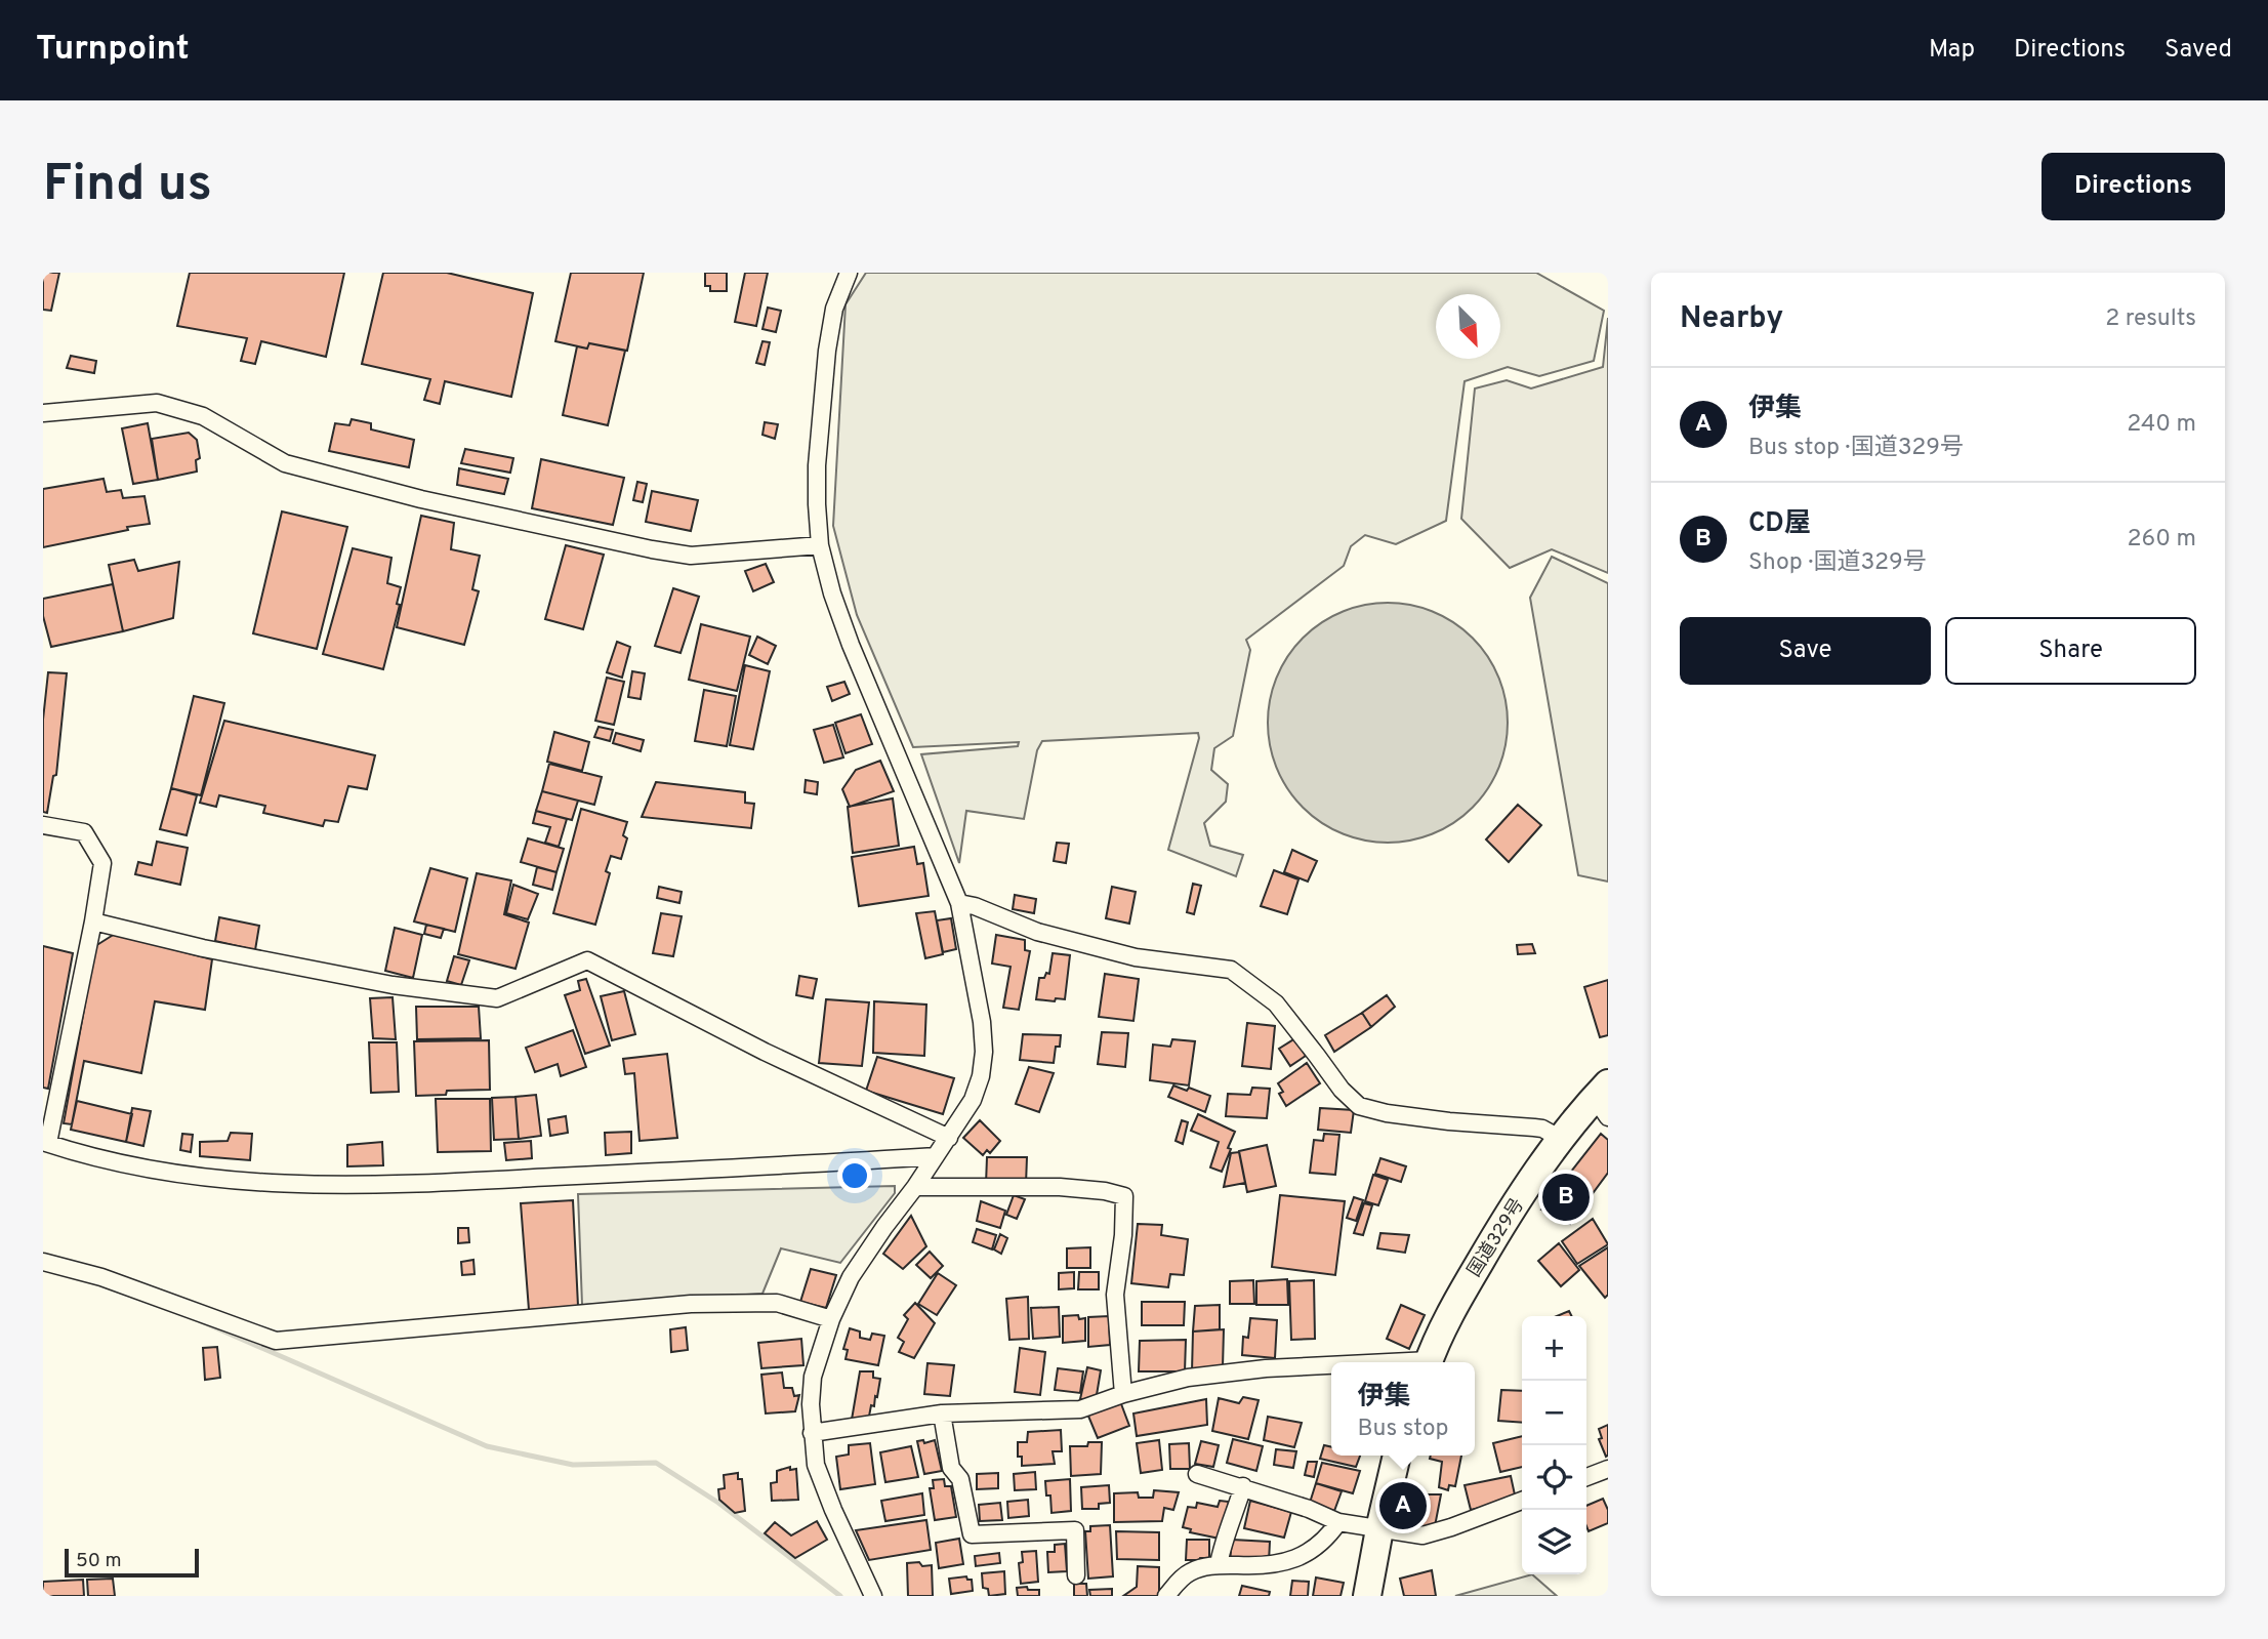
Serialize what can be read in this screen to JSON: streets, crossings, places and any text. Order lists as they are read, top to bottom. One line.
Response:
{"streets":{"highway":["国道329号"]},"scale_bar":"50 m","north":"bottom right","page":{"header":"Turnpoint","nav":["Map","Directions","Saved"],"buttons":["Directions",["Save","Share"]],"title":"Find us","heading":["Nearby","2 results"],"list":[{"mark":"A","name":"伊集","note":"Bus stop · 国道329号","value":"240 m"},{"mark":"B","name":"CD屋","note":"Shop · 国道329号","value":"260 m"}],"pins":["B","A"],"map_buttons":["+","−"],"popup":["伊集","Bus stop"],"scale":"50 m"}}
